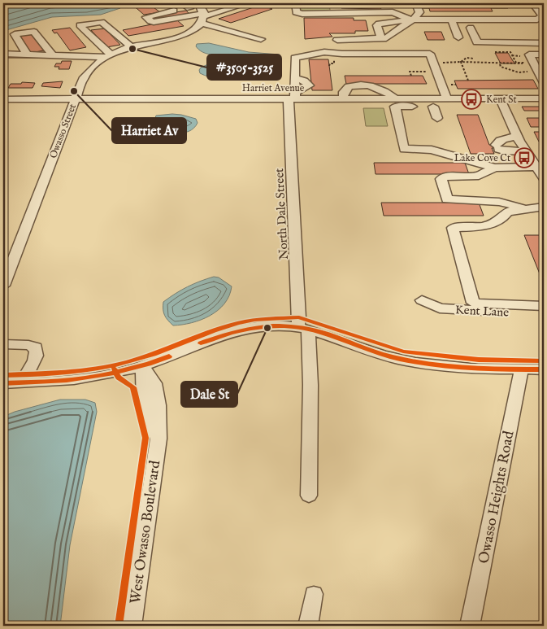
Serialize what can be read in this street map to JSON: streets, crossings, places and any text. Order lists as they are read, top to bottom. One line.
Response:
{"streets":{"street":["Harriet Avenue","Owasso Street","North Dale Street","Kent Lane","Owasso Heights Road","West Owasso Boulevard"]},"crossings":[["Harriet Avenue","Owasso Street"],["Harriet Avenue","North Dale Street"]],"places":{"other":["#3505-3525","Harriet Av","Dale St"],"bus stop":["Kent St","Lake Cove Ct"]}}
